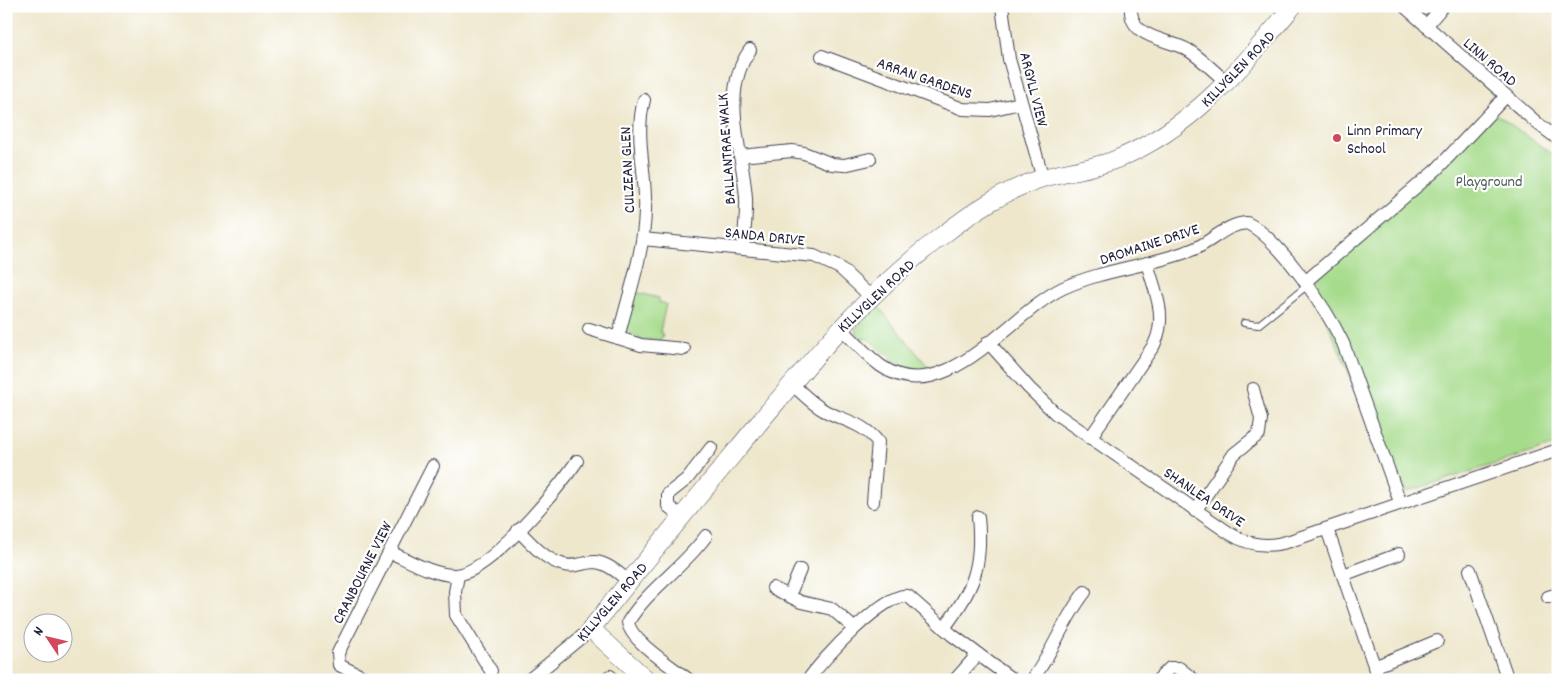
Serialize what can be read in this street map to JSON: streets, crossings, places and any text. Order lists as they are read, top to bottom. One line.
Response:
{"streets":{"street":["LINN ROAD","KILLYGLEN ROAD","ARRAN GARDENS","ARGYLL VIEW","BALLANTRAE WALK","CULZEAN GLEN","SANDA DRIVE","DROMAINE DRIVE","SHANLEA DRIVE","CRANBOURNE VIEW"]},"crossings":[["KILLYGLEN ROAD","ARGYLL VIEW"],["KILLYGLEN ROAD","SANDA DRIVE"],["KILLYGLEN ROAD","DROMAINE DRIVE"],["ARRAN GARDENS","ARGYLL VIEW"],["BALLANTRAE WALK","SANDA DRIVE"],["CULZEAN GLEN","SANDA DRIVE"],["DROMAINE DRIVE","SHANLEA DRIVE"]],"parks":["Playground"],"places":["Linn Primary School"],"north":"top left"}
